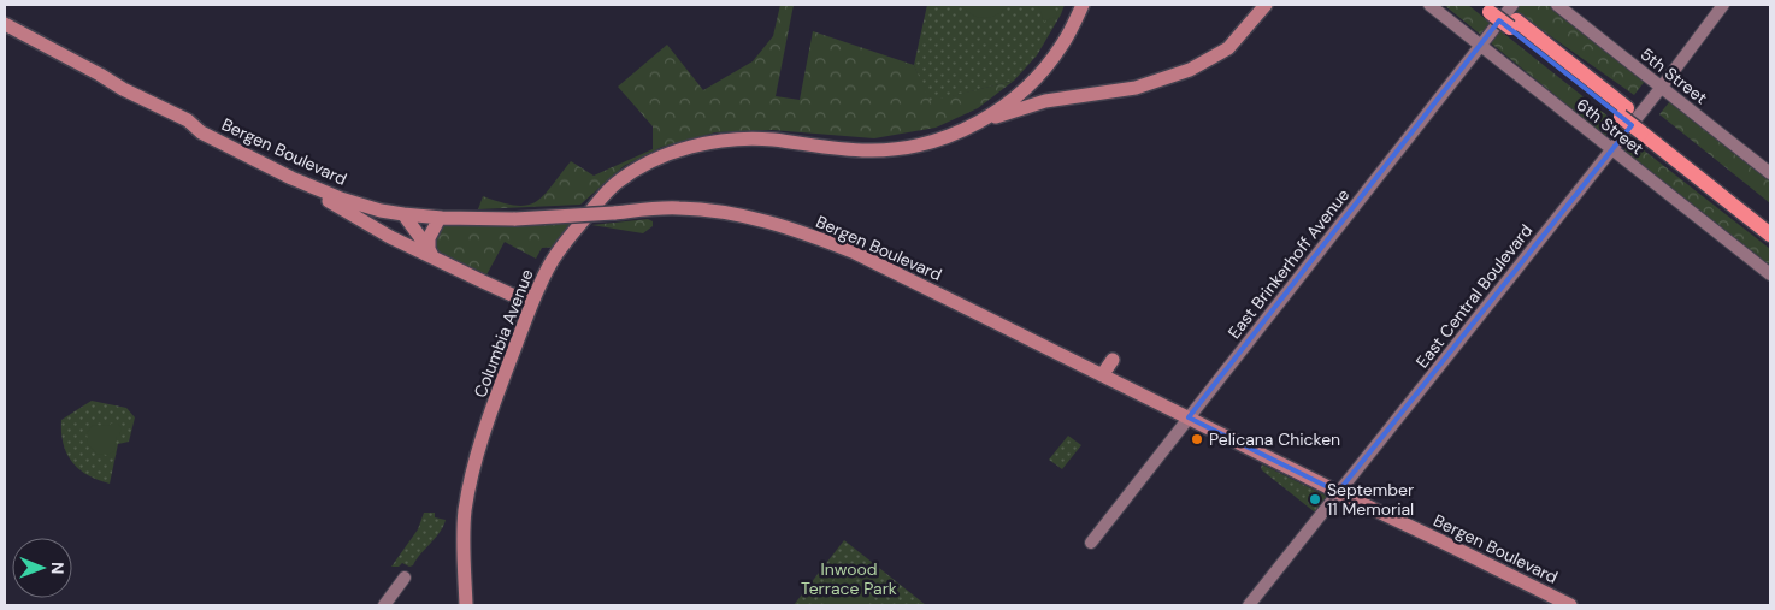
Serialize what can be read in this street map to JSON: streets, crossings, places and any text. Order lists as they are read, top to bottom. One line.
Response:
{"streets":{"main road":["5th Street","6th Street","Bergen Boulevard","East Brinkerhoff Avenue","East Central Boulevard","Columbia Avenue"]},"crossings":[["5th Street","East Central Boulevard"],["6th Street","East Brinkerhoff Avenue"],["6th Street","East Central Boulevard"],["Bergen Boulevard","East Brinkerhoff Avenue"],["Bergen Boulevard","East Central Boulevard"]],"parks":["Inwood Terrace Park"],"places":["Pelicana Chicken","September 11 Memorial"],"north":"right"}
